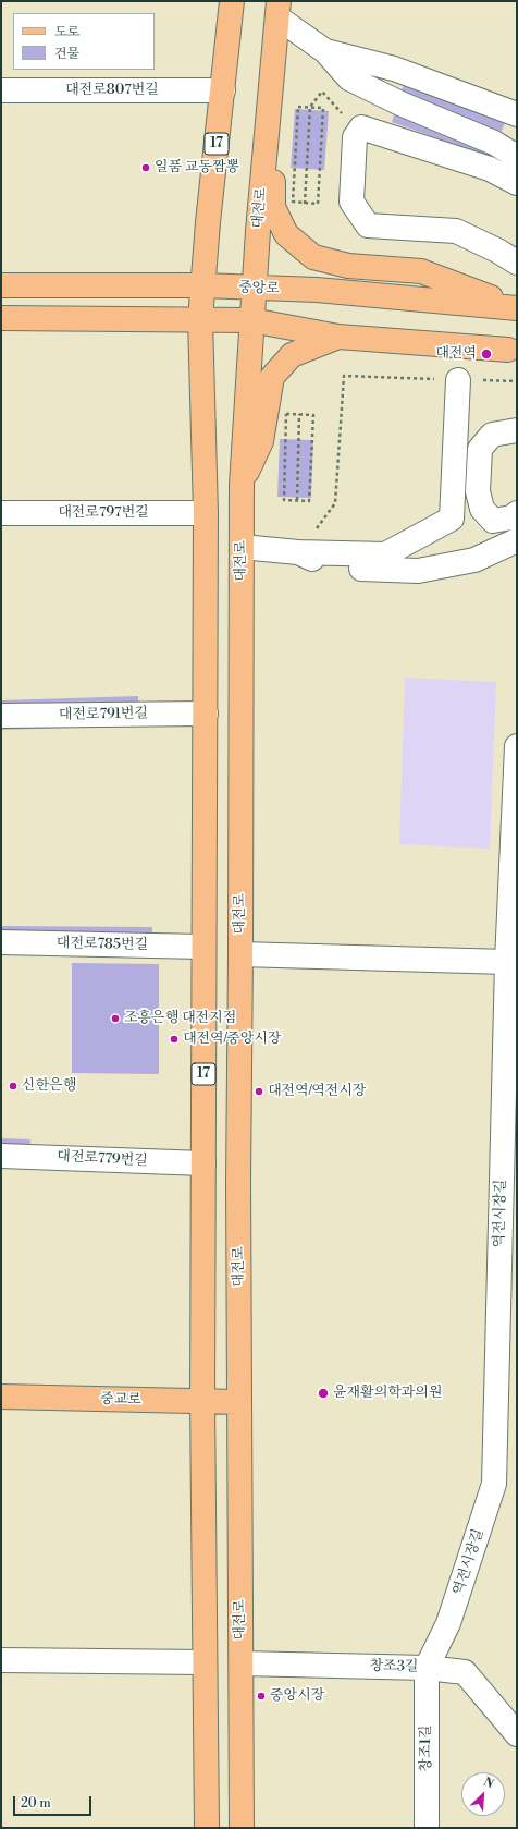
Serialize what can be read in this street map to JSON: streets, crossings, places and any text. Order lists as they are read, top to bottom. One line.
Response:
{"streets":{"main road":["17","대전로","중앙로","중교로"],"street":["대전로807번길","대전로797번길","대전로791번길","대전로785번길","대전로779번길","역전시장길","창조3길","창조1길"]},"crossings":[["대전로807번길","17"],["17","중앙로"],["17","대전로797번길"],["17","대전로791번길"],["17","대전로785번길"],["17","대전로779번길"],["17","중교로"],["대전로","중앙로"],["대전로","중교로"],["대전로","창조3길"],["역전시장길","창조3길"],["역전시장길","창조1길"],["창조3길","창조1길"]],"places":["일품 교동짬뽕","대전역","조흥은행 대전지점","대전역/중앙시장","신한은행","대전역/역전시장","윤재활의학과의원","중앙시장"],"legend":["도로","건물"],"scale_bar":"20 m","north":"top right"}
